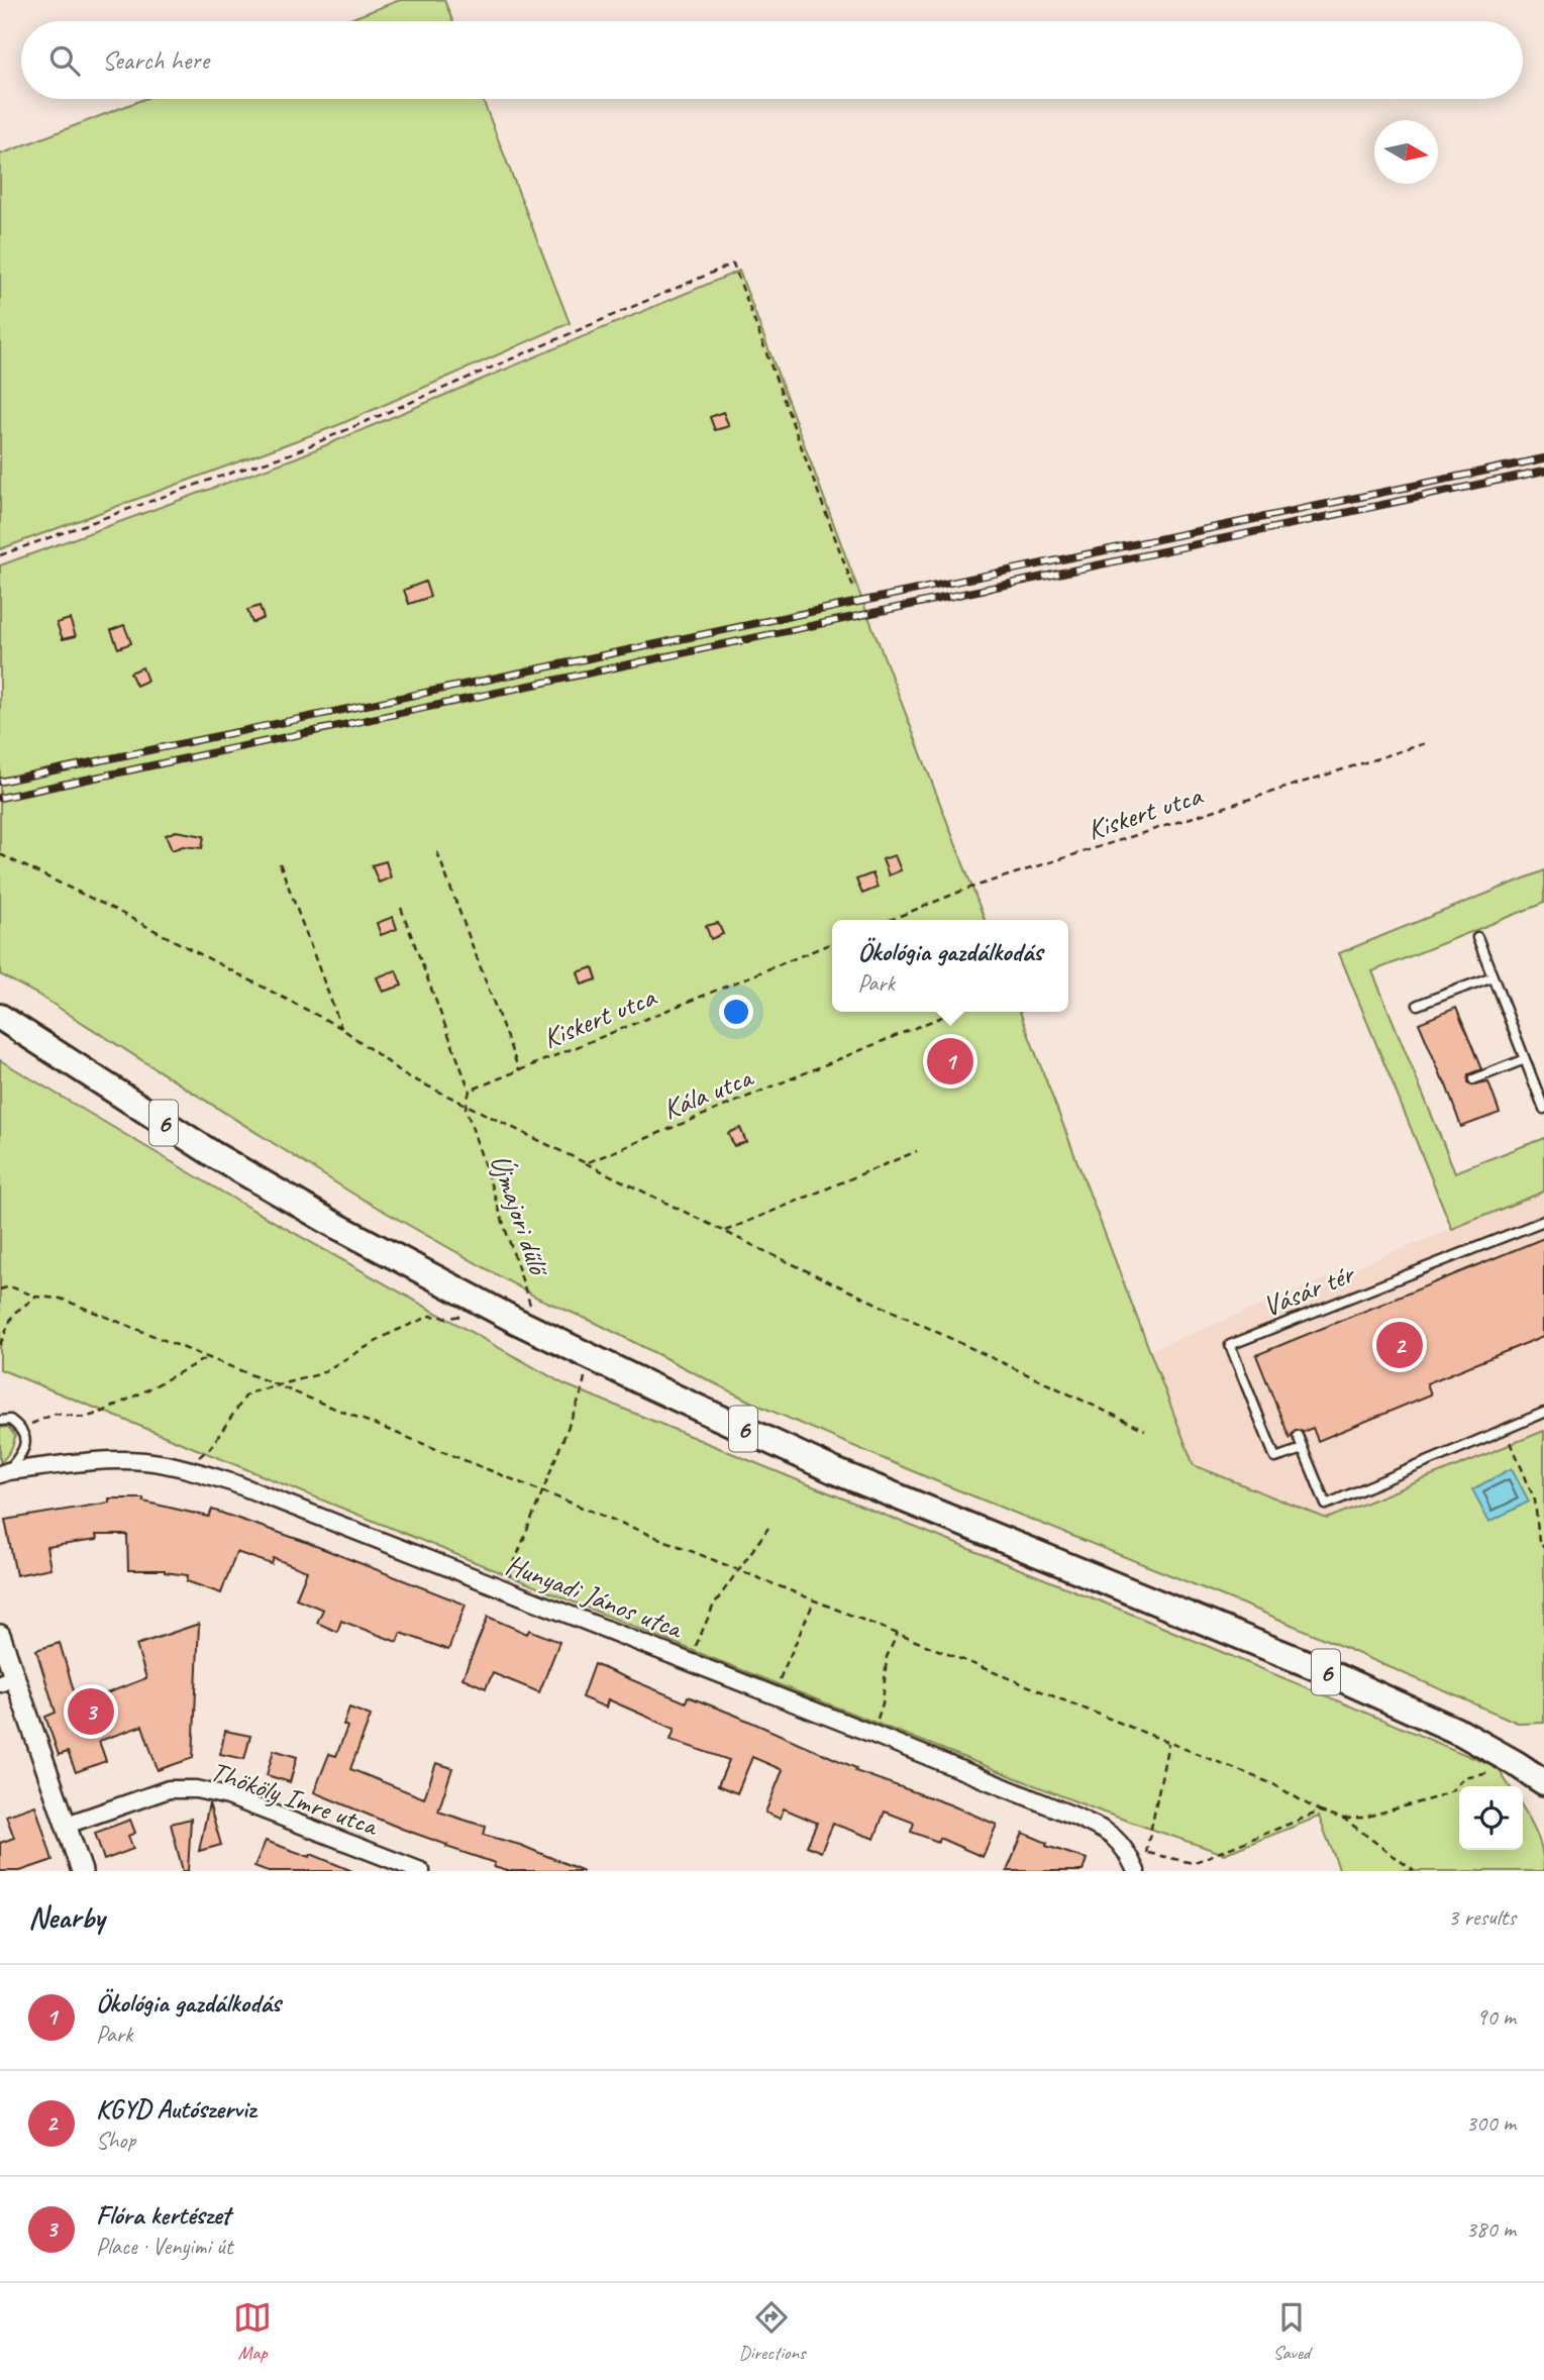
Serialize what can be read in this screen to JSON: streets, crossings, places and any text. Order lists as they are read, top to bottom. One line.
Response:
{"streets":{"main road":["6"],"street":["Hunyadi János utca","Thököly Imre utca"],"lane":["Vásár tér"],"path":["Kiskert utca","Kála utca","Újmajori dűlő"]},"crossings":[["6","Újmajori dűlő"]],"north":"right","page":{"search":"Search here","popup":["Ökológia gazdálkodás","Park"],"pins":["1","2","3"],"heading":["Nearby","3 results"],"list":[{"mark":"1","name":"Ökológia gazdálkodás","note":"Park","value":"90 m"},{"mark":"2","name":"KGYD Autószerviz","note":"Shop","value":"300 m"},{"mark":"3","name":"Flóra kertészet","note":"Place · Venyimi út","value":"380 m"}],"nav":["Map","Directions","Saved"]}}
